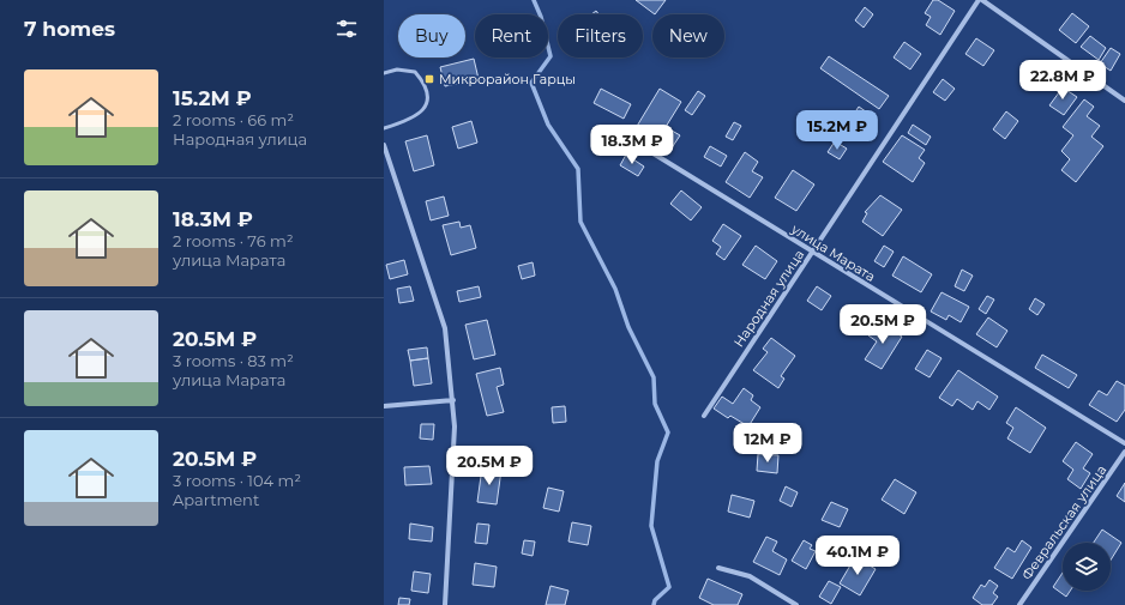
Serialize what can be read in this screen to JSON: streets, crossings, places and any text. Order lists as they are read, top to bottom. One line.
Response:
{"streets":{"street":["улица Марата","Народная улица","Февральская улица"]},"crossings":[["улица Марата","Народная улица"]],"places":{"transit":["Микрорайон Гарцы"]},"page":{"heading":"7 homes","chip":["Buy","Rent","Filters","New"],"list":[{"name":"15.2M ₽","note":"2 rooms · 66 m² · Народная улица"},{"name":"18.3M ₽","note":"2 rooms · 76 m² · улица Марата"},{"name":"20.5M ₽","note":"3 rooms · 83 m² · улица Марата"},{"name":"20.5M ₽","note":"3 rooms · 104 m² · Apartment"}],"price":["22.8M ₽","15.2M ₽","18.3M ₽","20.5M ₽","12M ₽","20.5M ₽","40.1M ₽"]}}
